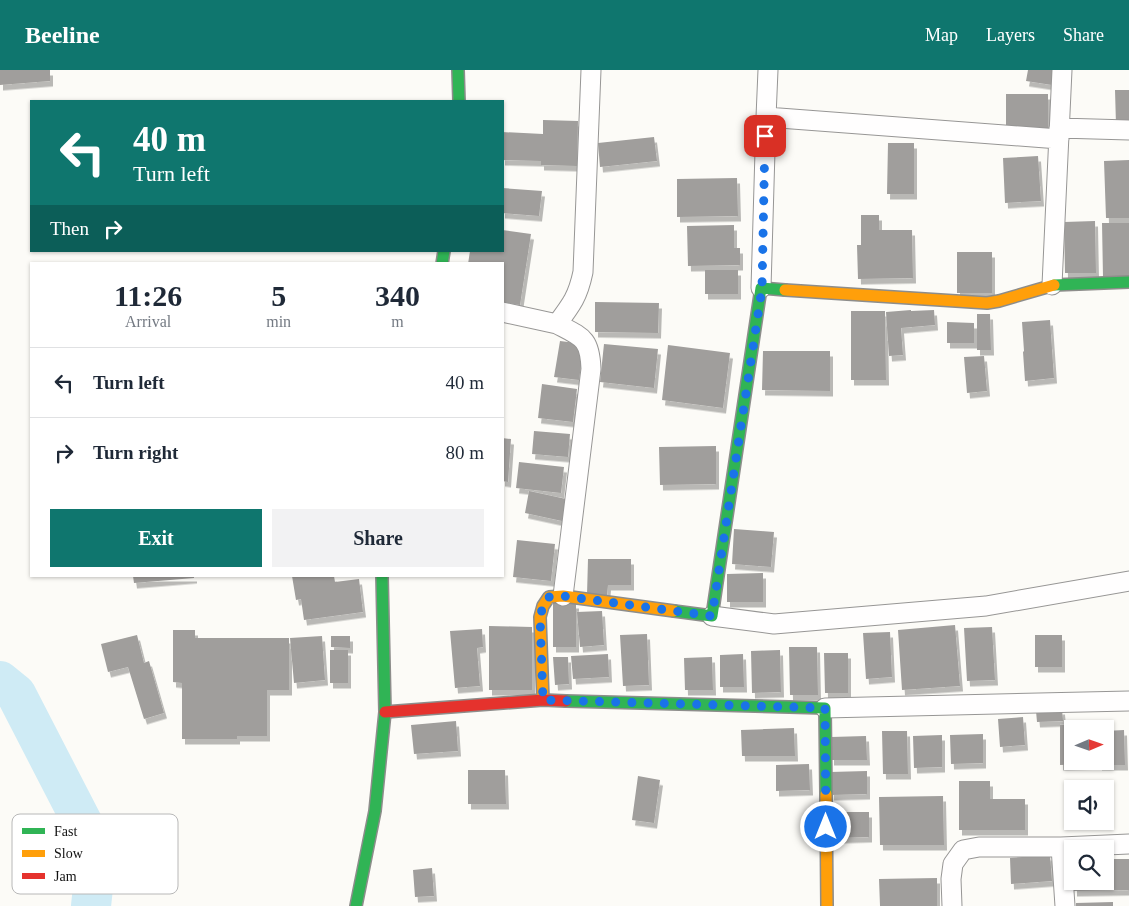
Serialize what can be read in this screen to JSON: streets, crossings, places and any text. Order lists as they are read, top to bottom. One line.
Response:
{"legend":["Fast","Slow","Jam"],"north":"right","page":{"header":"Beeline","nav":["Map","Layers","Share"],"turn":["40 m","Turn left"],"then":"Then","eta":["11:26","Arrival","5","min","340","m"],"list":[{"name":"Turn left","value":"40 m"},{"name":"Turn right","value":"80 m"}],"buttons":["Exit","Share"]}}
